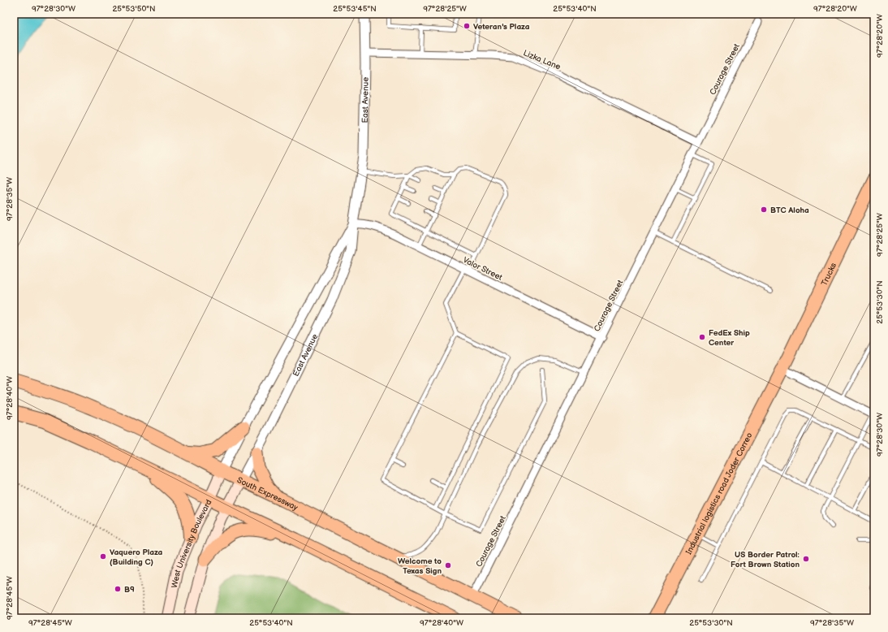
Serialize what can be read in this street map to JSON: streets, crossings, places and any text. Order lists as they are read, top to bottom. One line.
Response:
{"streets":{"highway":["Trucks","South Expressway","Industrial logistics road Joder Correo"],"main road":["West University Boulevard"],"street":["Lizka Lane","Courage Street","East Avenue","Valor Street"]},"crossings":[["Lizka Lane","Courage Street"],["Lizka Lane","East Avenue"],["Courage Street","Valor Street"],["Courage Street","South Expressway"],["East Avenue","Valor Street"],["East Avenue","South Expressway"],["East Avenue","West University Boulevard"],["Trucks","Industrial logistics road Joder Correo"],["South Expressway","West University Boulevard"]],"places":["Veteran's Plaza","BTC Aloha","FedEx Ship Center","Vaquero Plaza (Building C)","US Border Patrol: Fort Brown Station","Welcome to Texas Sign","B9"],"coordinates":["97°28'30\"W","25°53'50\"N","25°53'45\"N","97°28'25\"W","25°53'40\"N","97°28'20\"W","97°28'35\"W","25°53'30\"N","97°28'40\"W","97°28'45\"W"]}
